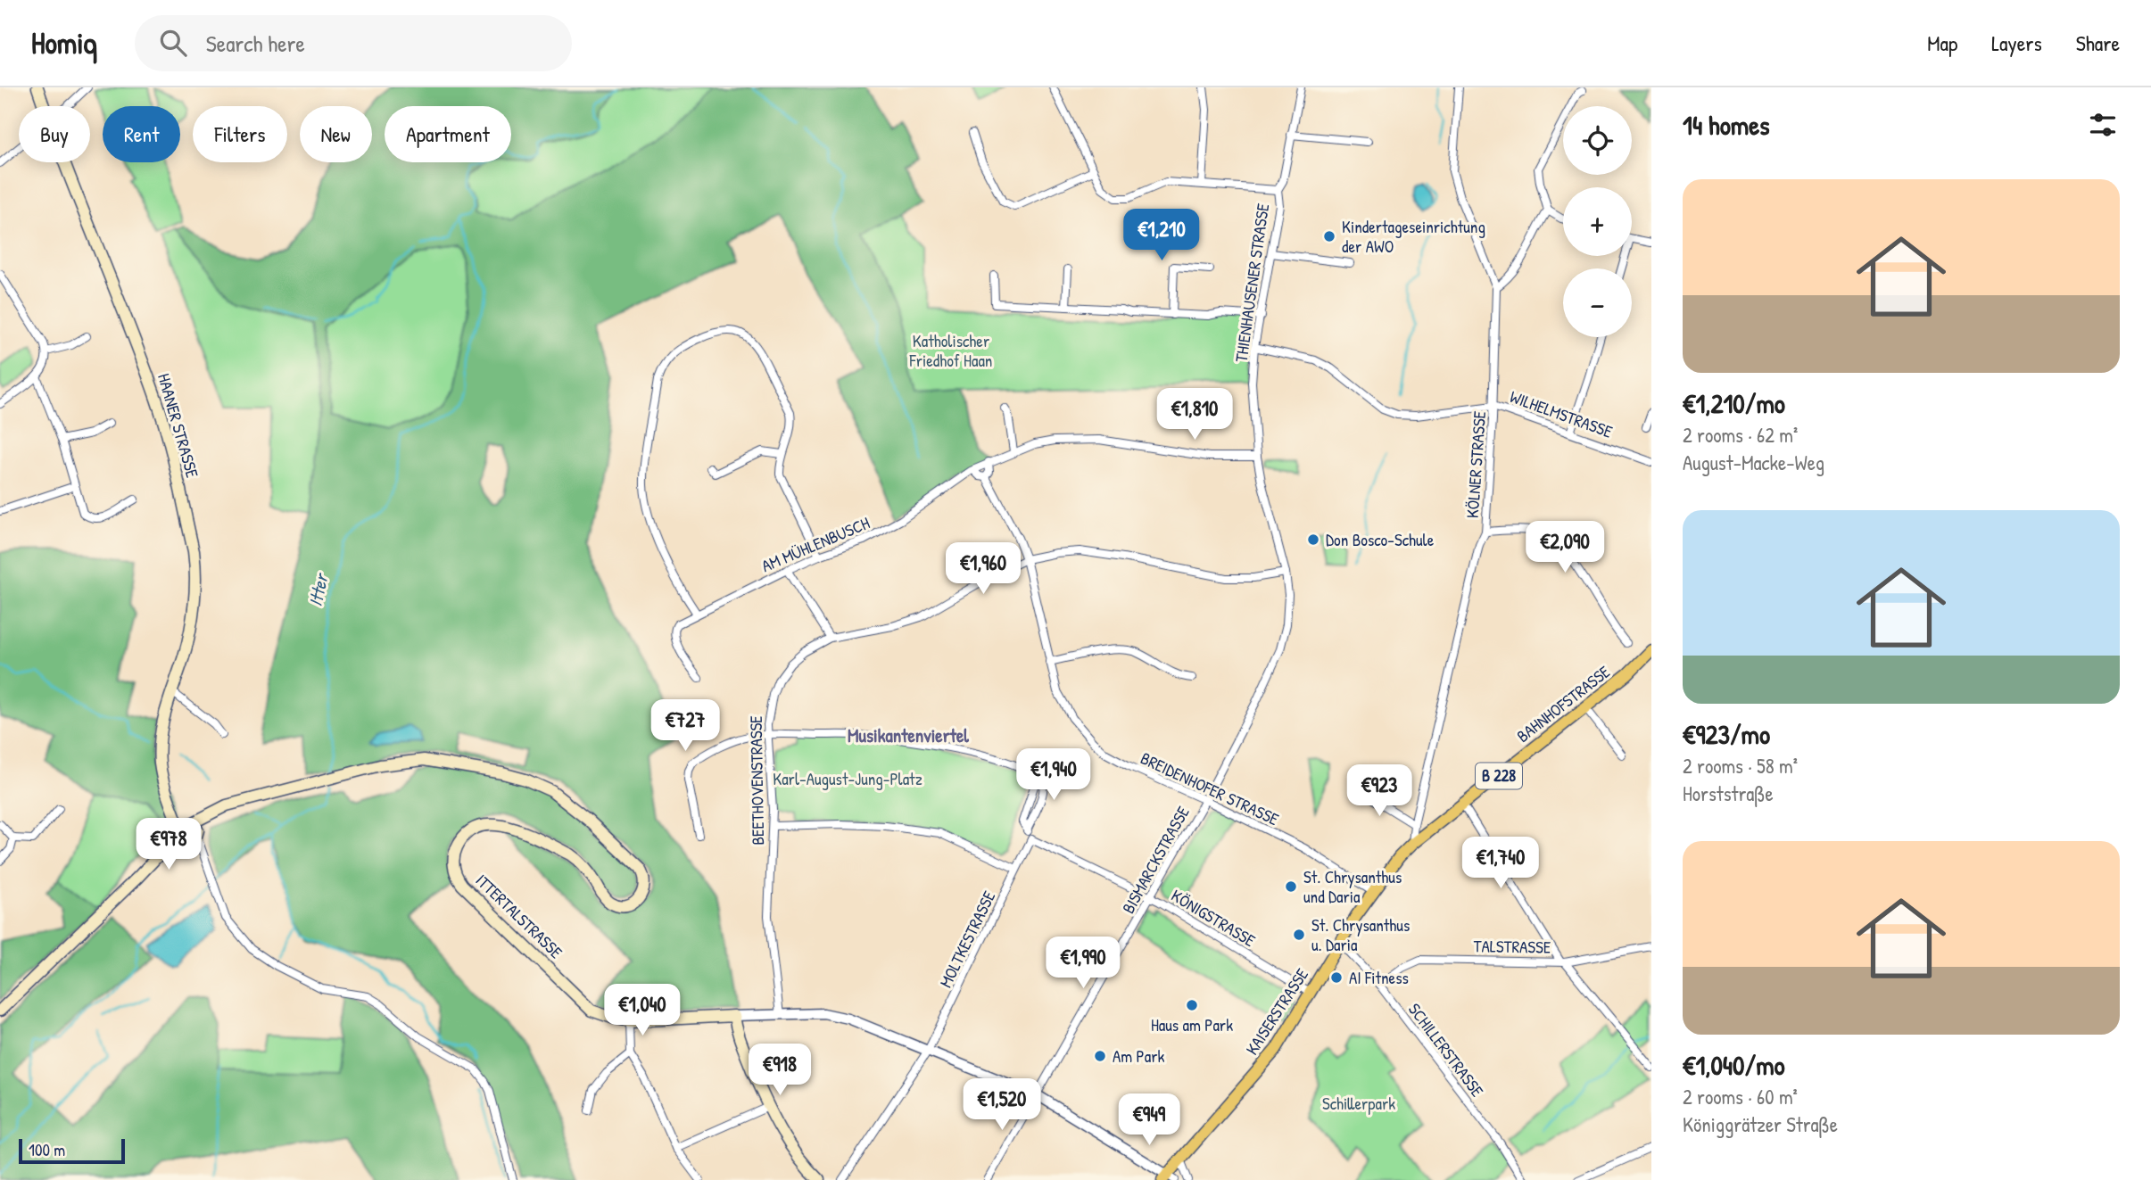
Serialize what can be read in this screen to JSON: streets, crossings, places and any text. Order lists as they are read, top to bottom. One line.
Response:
{"streets":{"main road":["HAANER STRASSE","BAHNHOFSTRASSE","B 228","ITTERTALSTRASSE","KAISERSTRASSE"],"street":["THIENHAUSENER STRASSE","WILHELMSTRASSE","KÖLNER STRASSE","AM MÜHLENBUSCH","BEETHOVENSTRASSE","BREIDENHOFER STRASSE","BISMARCKSTRASSE","KÖNIGSTRASSE","MOLTKESTRASSE","TALSTRASSE","SCHILLERSTRASSE"]},"crossings":[["THIENHAUSENER STRASSE","WILHELMSTRASSE"],["THIENHAUSENER STRASSE","AM MÜHLENBUSCH"],["THIENHAUSENER STRASSE","BEETHOVENSTRASSE"],["THIENHAUSENER STRASSE","BREIDENHOFER STRASSE"],["THIENHAUSENER STRASSE","BISMARCKSTRASSE"],["WILHELMSTRASSE","KÖLNER STRASSE"],["HAANER STRASSE","ITTERTALSTRASSE"],["KÖLNER STRASSE","BAHNHOFSTRASSE"],["BAHNHOFSTRASSE","BREIDENHOFER STRASSE"],["BAHNHOFSTRASSE","KAISERSTRASSE"],["BAHNHOFSTRASSE","SCHILLERSTRASSE"],["BEETHOVENSTRASSE","BREIDENHOFER STRASSE"],["BREIDENHOFER STRASSE","BISMARCKSTRASSE"],["BISMARCKSTRASSE","KÖNIGSTRASSE"],["KÖNIGSTRASSE","MOLTKESTRASSE"],["KÖNIGSTRASSE","KAISERSTRASSE"],["TALSTRASSE","SCHILLERSTRASSE"],["KAISERSTRASSE","SCHILLERSTRASSE"]],"districts":["Musikantenviertel"],"water":["Itter"],"parks":["Katholischer Friedhof Haan","Karl-August-Jung-Platz","Schillerpark"],"places":["Kindertageseinrichtung der AWO","Don Bosco-Schule","St. Chrysanthus und Daria","St. Chrysanthus u. Daria","AI Fitness","Haus am Park","Am Park"],"scale_bar":"100 m","page":{"header":"Homiq","search":"Search here","nav":["Map","Layers","Share"],"heading":"14 homes","map_buttons":["+","−"],"chip":["Buy","Rent","Filters","New","Apartment"],"list":[{"name":"€1,210/mo","note":"2 rooms · 62 m² · August-Macke-Weg"},{"name":"€923/mo","note":"2 rooms · 58 m² · Horststraße"},{"name":"€1,040/mo","note":"2 rooms · 60 m² · Königgrätzer Straße"}],"price":["€1,210","€1,810","€2,090","€1,960","€727","€1,940","€923","€978","€1,740","€1,990","€1,040","€918","€1,520","€949"],"scale":"100 m"}}
